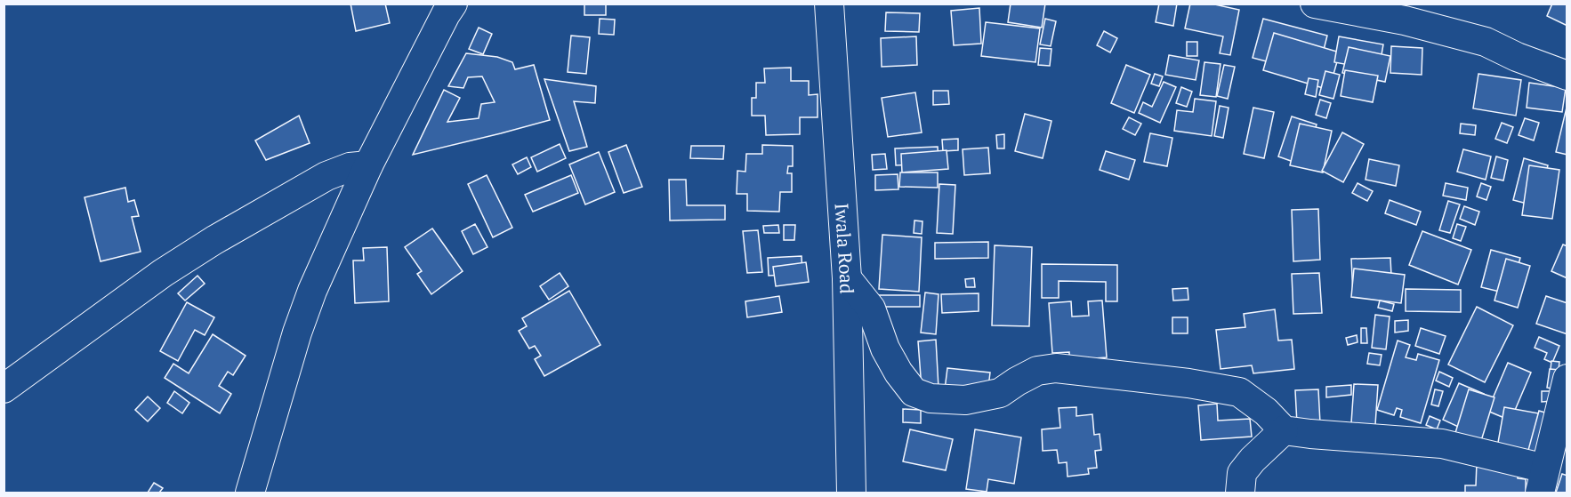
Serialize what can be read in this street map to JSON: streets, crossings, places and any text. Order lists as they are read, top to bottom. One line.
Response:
{"streets":{"street":["Iwala Road"]}}
